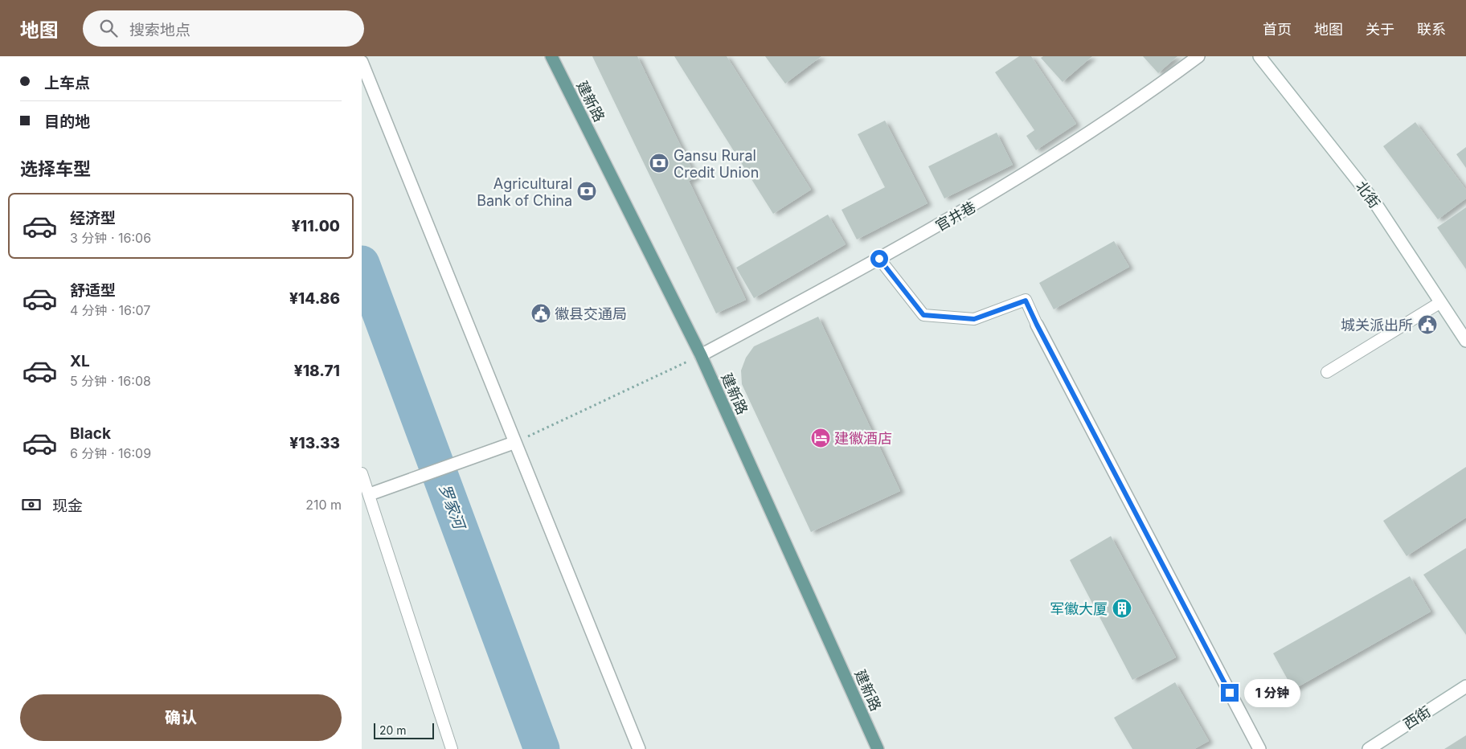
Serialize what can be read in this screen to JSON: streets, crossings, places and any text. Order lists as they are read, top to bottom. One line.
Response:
{"streets":{"main road":["建新路"],"street":["北街","官井巷","西街"]},"crossings":[["建新路","官井巷"]],"water":["罗家河"],"places":{"bank":["Gansu Rural Credit Union","Agricultural Bank of China"],"public building":["徽县交通局","城关派出所"],"hotel":["建徽酒店"],"building":["军徽大厦"]},"scale_bar":"20 m","page":{"header":"地图","search":"搜索地点","nav":["首页","地图","关于","联系"],"banner":["上车点","目的地"],"heading":"选择车型","list":[{"name":"经济型","note":"3 分钟 · 16:06","value":"¥11.00"},{"name":"舒适型","note":"4 分钟 · 16:07","value":"¥14.86"},{"name":"XL","note":"5 分钟 · 16:08","value":"¥18.71"},{"name":"Black","note":"6 分钟 · 16:09","value":"¥13.33"}],"pay":["现金","210 m"],"bubble":"1 分钟","buttons":"确认","scale":"20 m"}}
